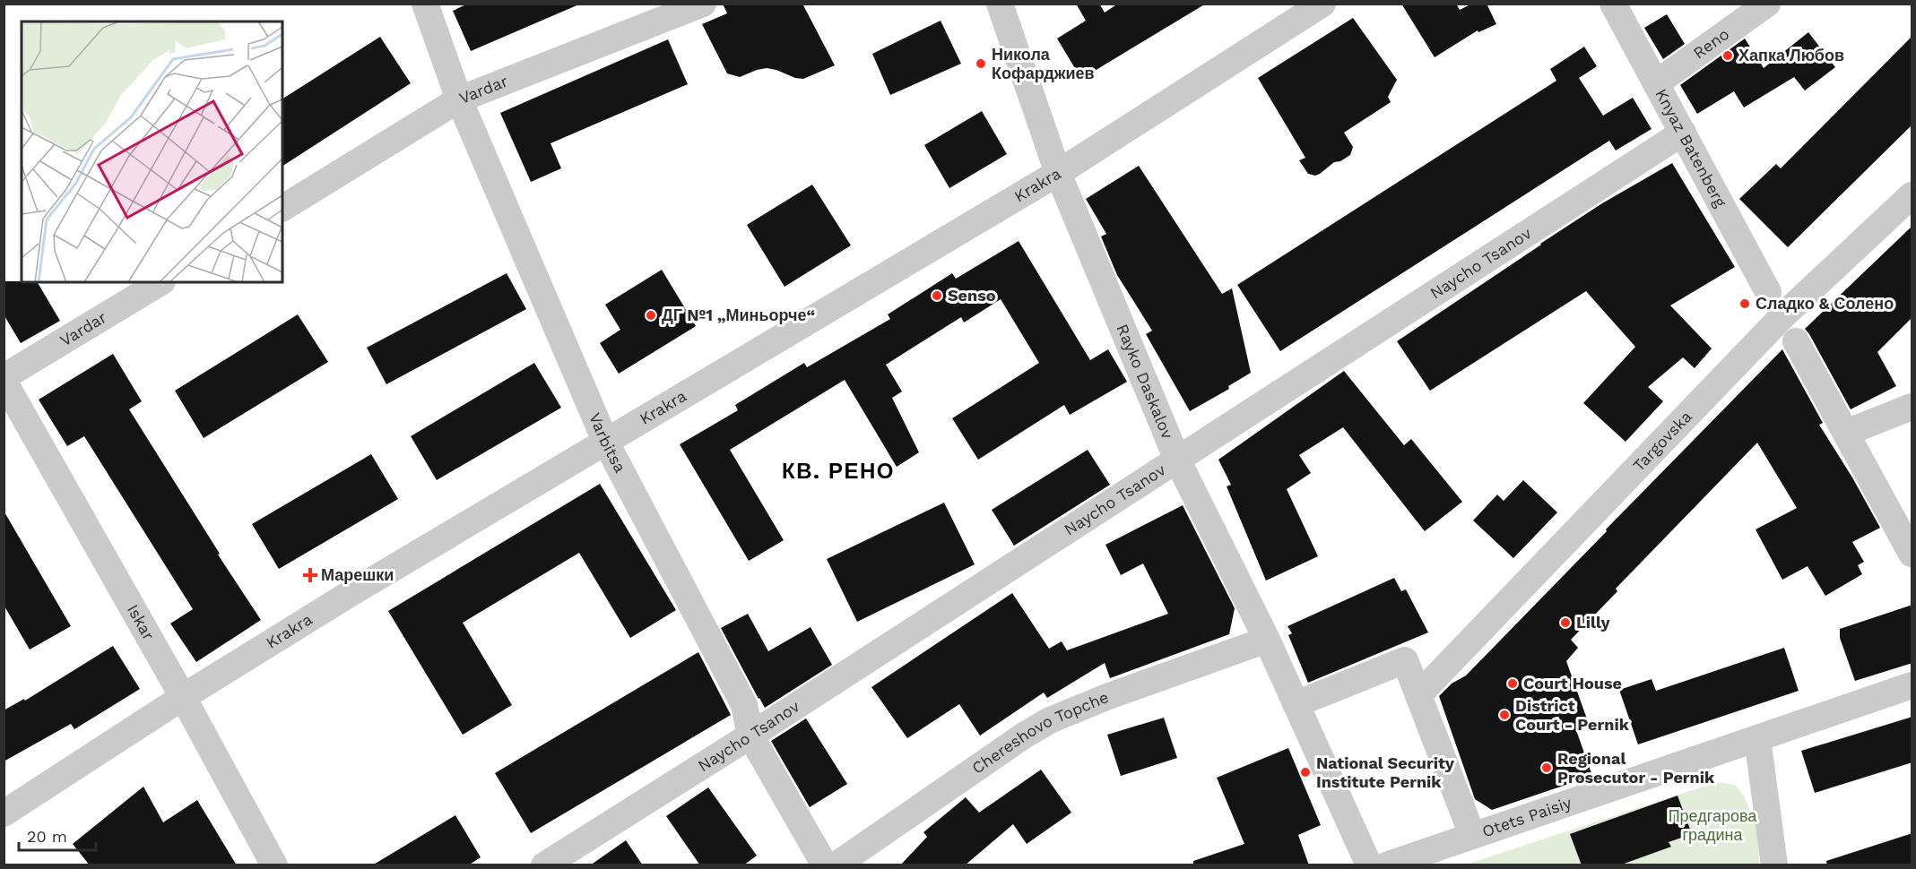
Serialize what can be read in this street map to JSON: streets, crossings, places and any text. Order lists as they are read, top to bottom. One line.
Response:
{"streets":{"street":["Reno","Vardar","Knyaz Batenberg","Krakra","Naycho Tsanov","Rayko Daskalov","Targovska","Varbitsa","Iskar","Chereshovo Topche","Otets Paisiy"]},"crossings":[["Reno","Knyaz Batenberg"],["Vardar","Varbitsa"],["Vardar","Iskar"],["Knyaz Batenberg","Naycho Tsanov"],["Krakra","Rayko Daskalov"],["Krakra","Varbitsa"],["Krakra","Iskar"],["Naycho Tsanov","Rayko Daskalov"],["Naycho Tsanov","Varbitsa"],["Rayko Daskalov","Chereshovo Topche"]],"districts":["КВ. РЕНО"],"parks":["Предгарова градина"],"places":{"other":["Хапка Любов","Никола Кофарджиев","Senso","Сладко & Солено","ДГ №1 „Миньорче“","Lilly","Court House","District Court - Pernik","Regional Prosecutor - Pernik","National Security Institute Pernik"],"health":["Марешки"]},"scale_bar":"20 m"}
